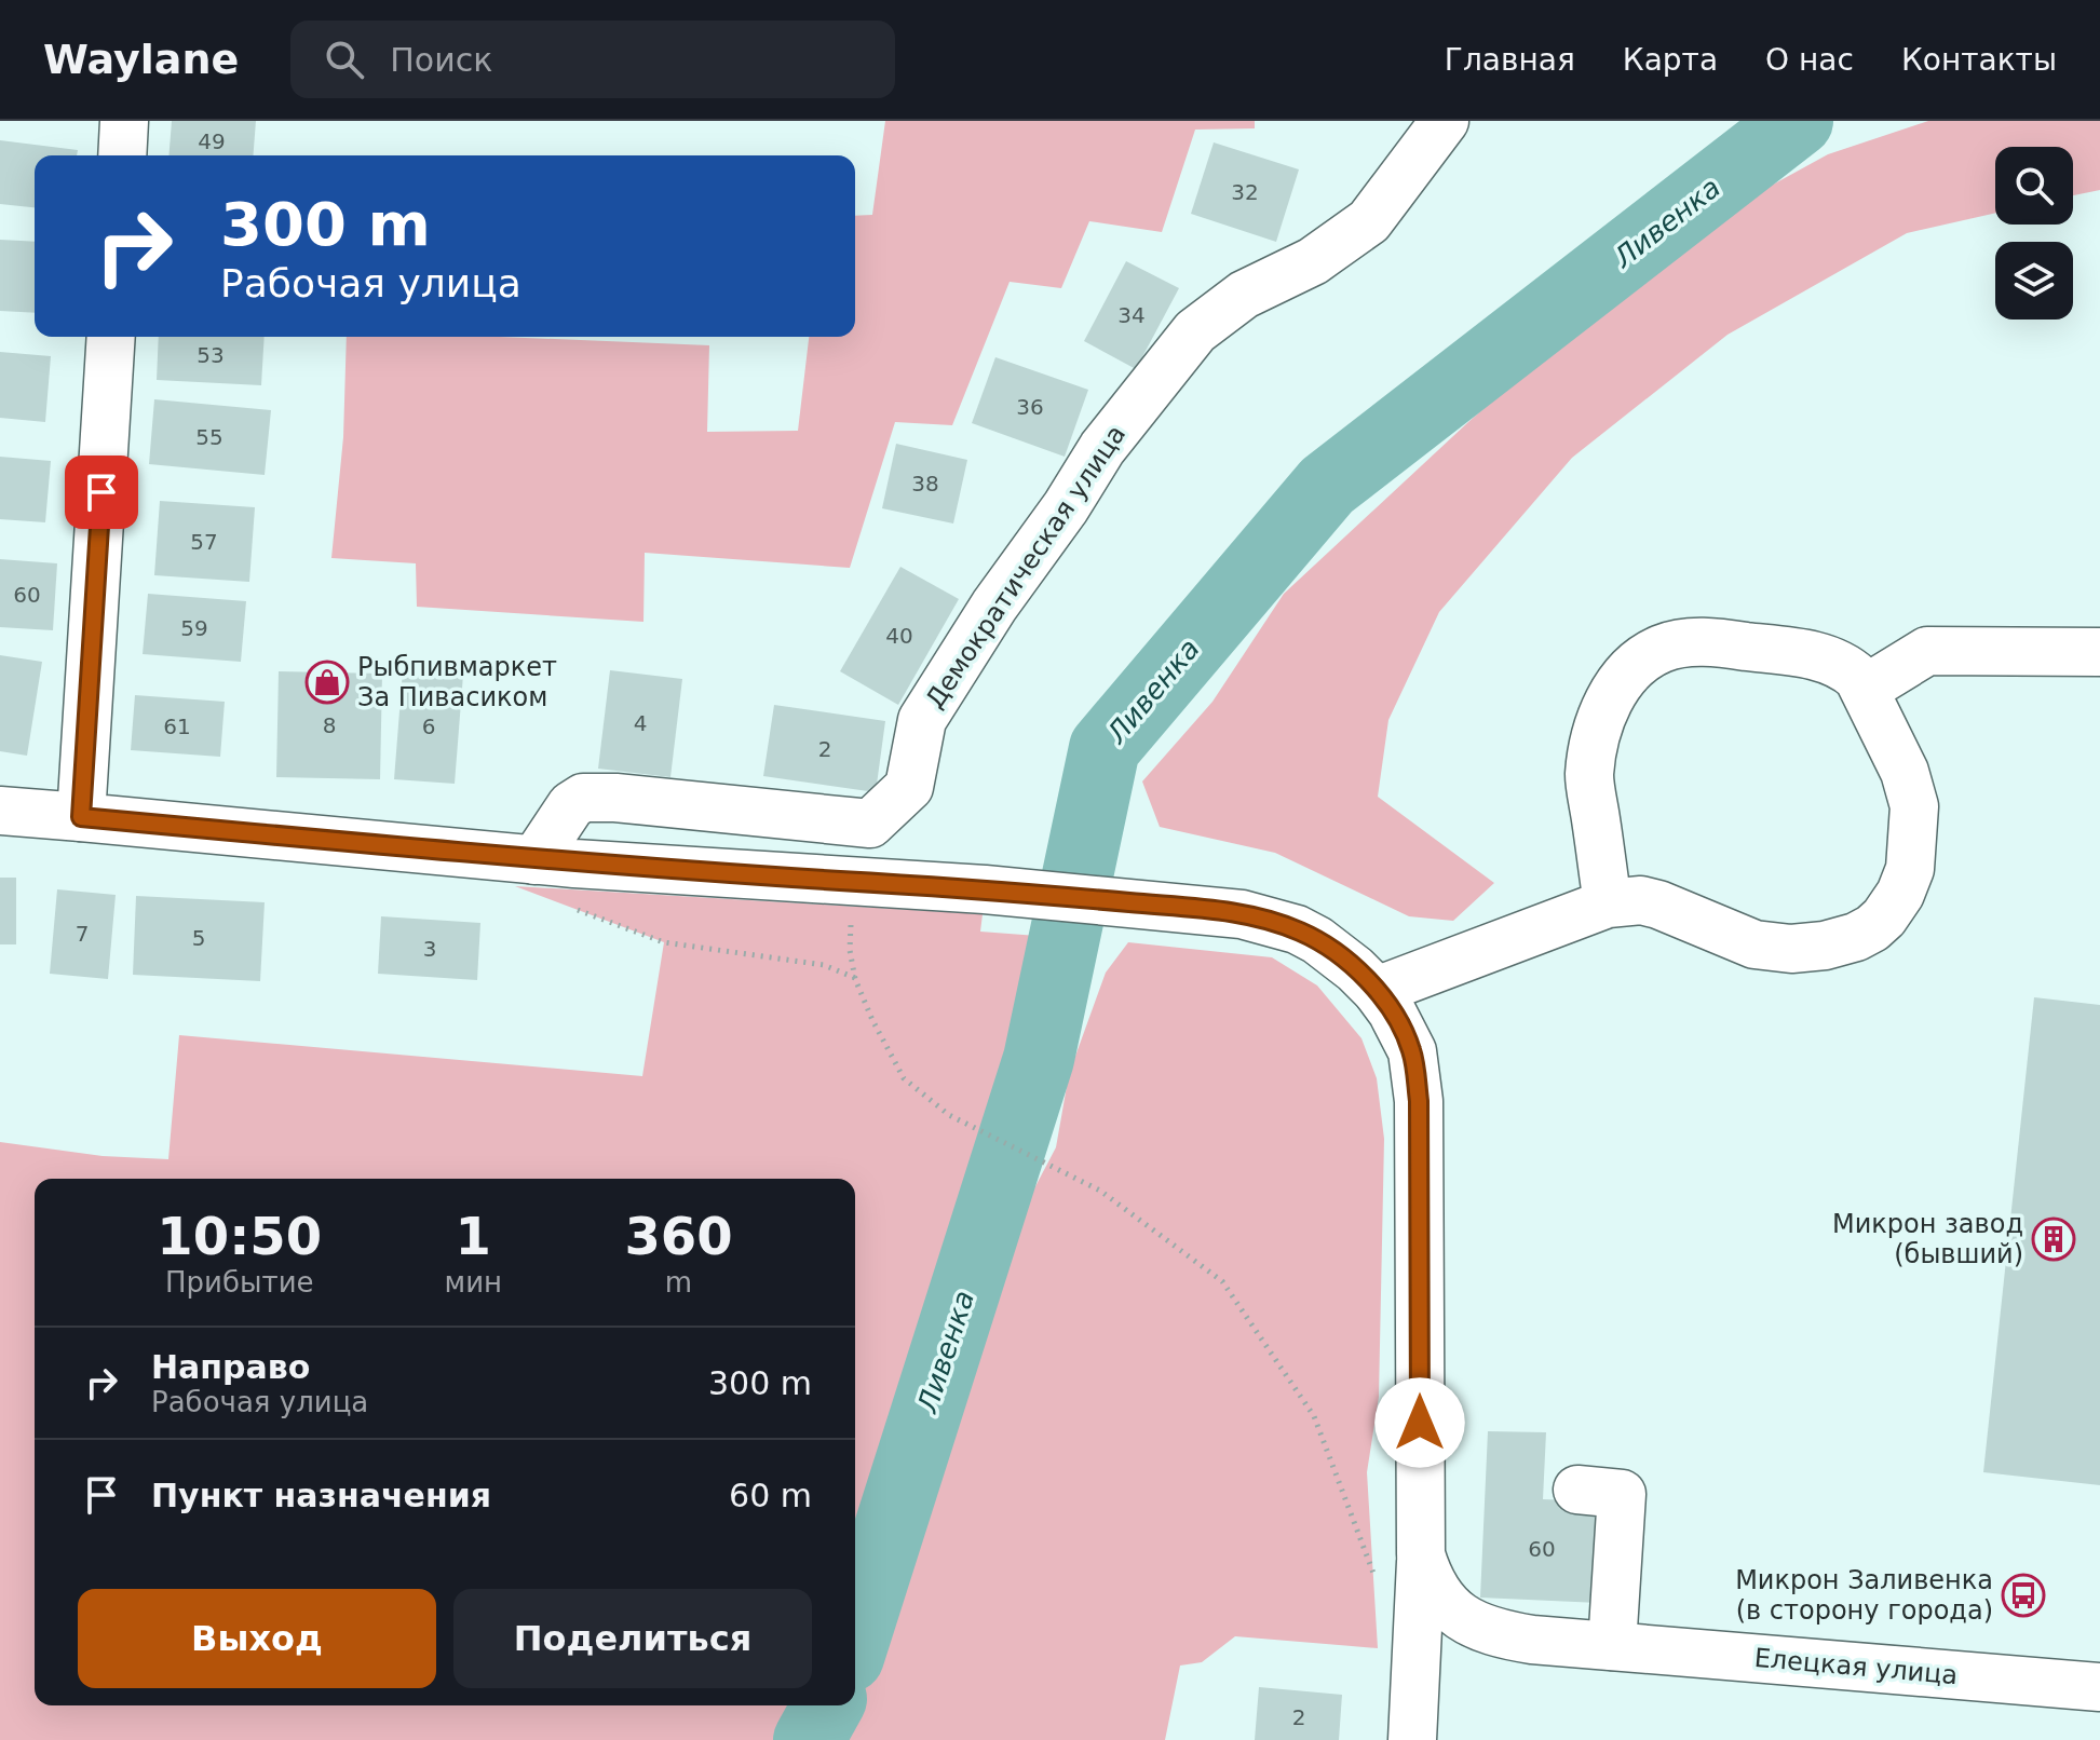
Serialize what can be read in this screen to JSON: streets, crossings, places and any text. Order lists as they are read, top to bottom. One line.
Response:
{"streets":{"street":["Демократическая улица","Елецкая улица"]},"water":["Ливенка"],"places":{"shop":["Рыбпивмаркет За Пивасиком"],"building":["Микрон завод (бывший)"],"bus stop":["Микрон Заливенка (в сторону города)"]},"house_numbers":["49","32","34","53","36","55","38","57","60","59","40","4","8","61","6","2","7","5","3","60","2"],"page":{"header":"Waylane","search":"Поиск","nav":["Главная","Карта","О нас","Контакты"],"turn":["300 m","Рабочая улица"],"eta":["10:50","Прибытие","1","мин","360","m"],"list":[{"name":"Направо","note":"Рабочая улица","value":"300 m"},{"name":"Пункт назначения","value":"60 m"}],"buttons":["Выход","Поделиться"]}}
